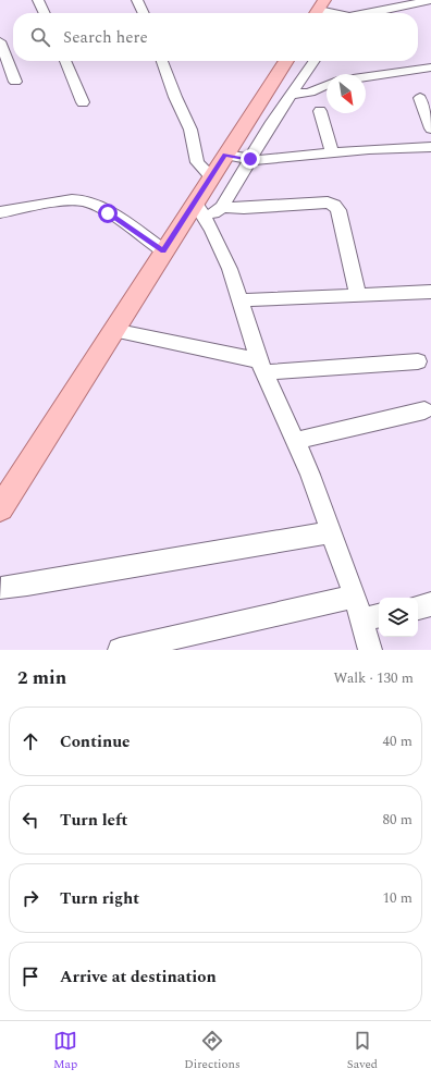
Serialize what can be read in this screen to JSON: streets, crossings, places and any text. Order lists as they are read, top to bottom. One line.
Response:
{"north":"bottom right","page":{"search":"Search here","heading":["2 min","Walk · 130 m"],"list":[["Continue","40 m"],["Turn left","80 m"],["Turn right","10 m"],"Arrive at destination"],"nav":["Map","Directions","Saved"]}}
